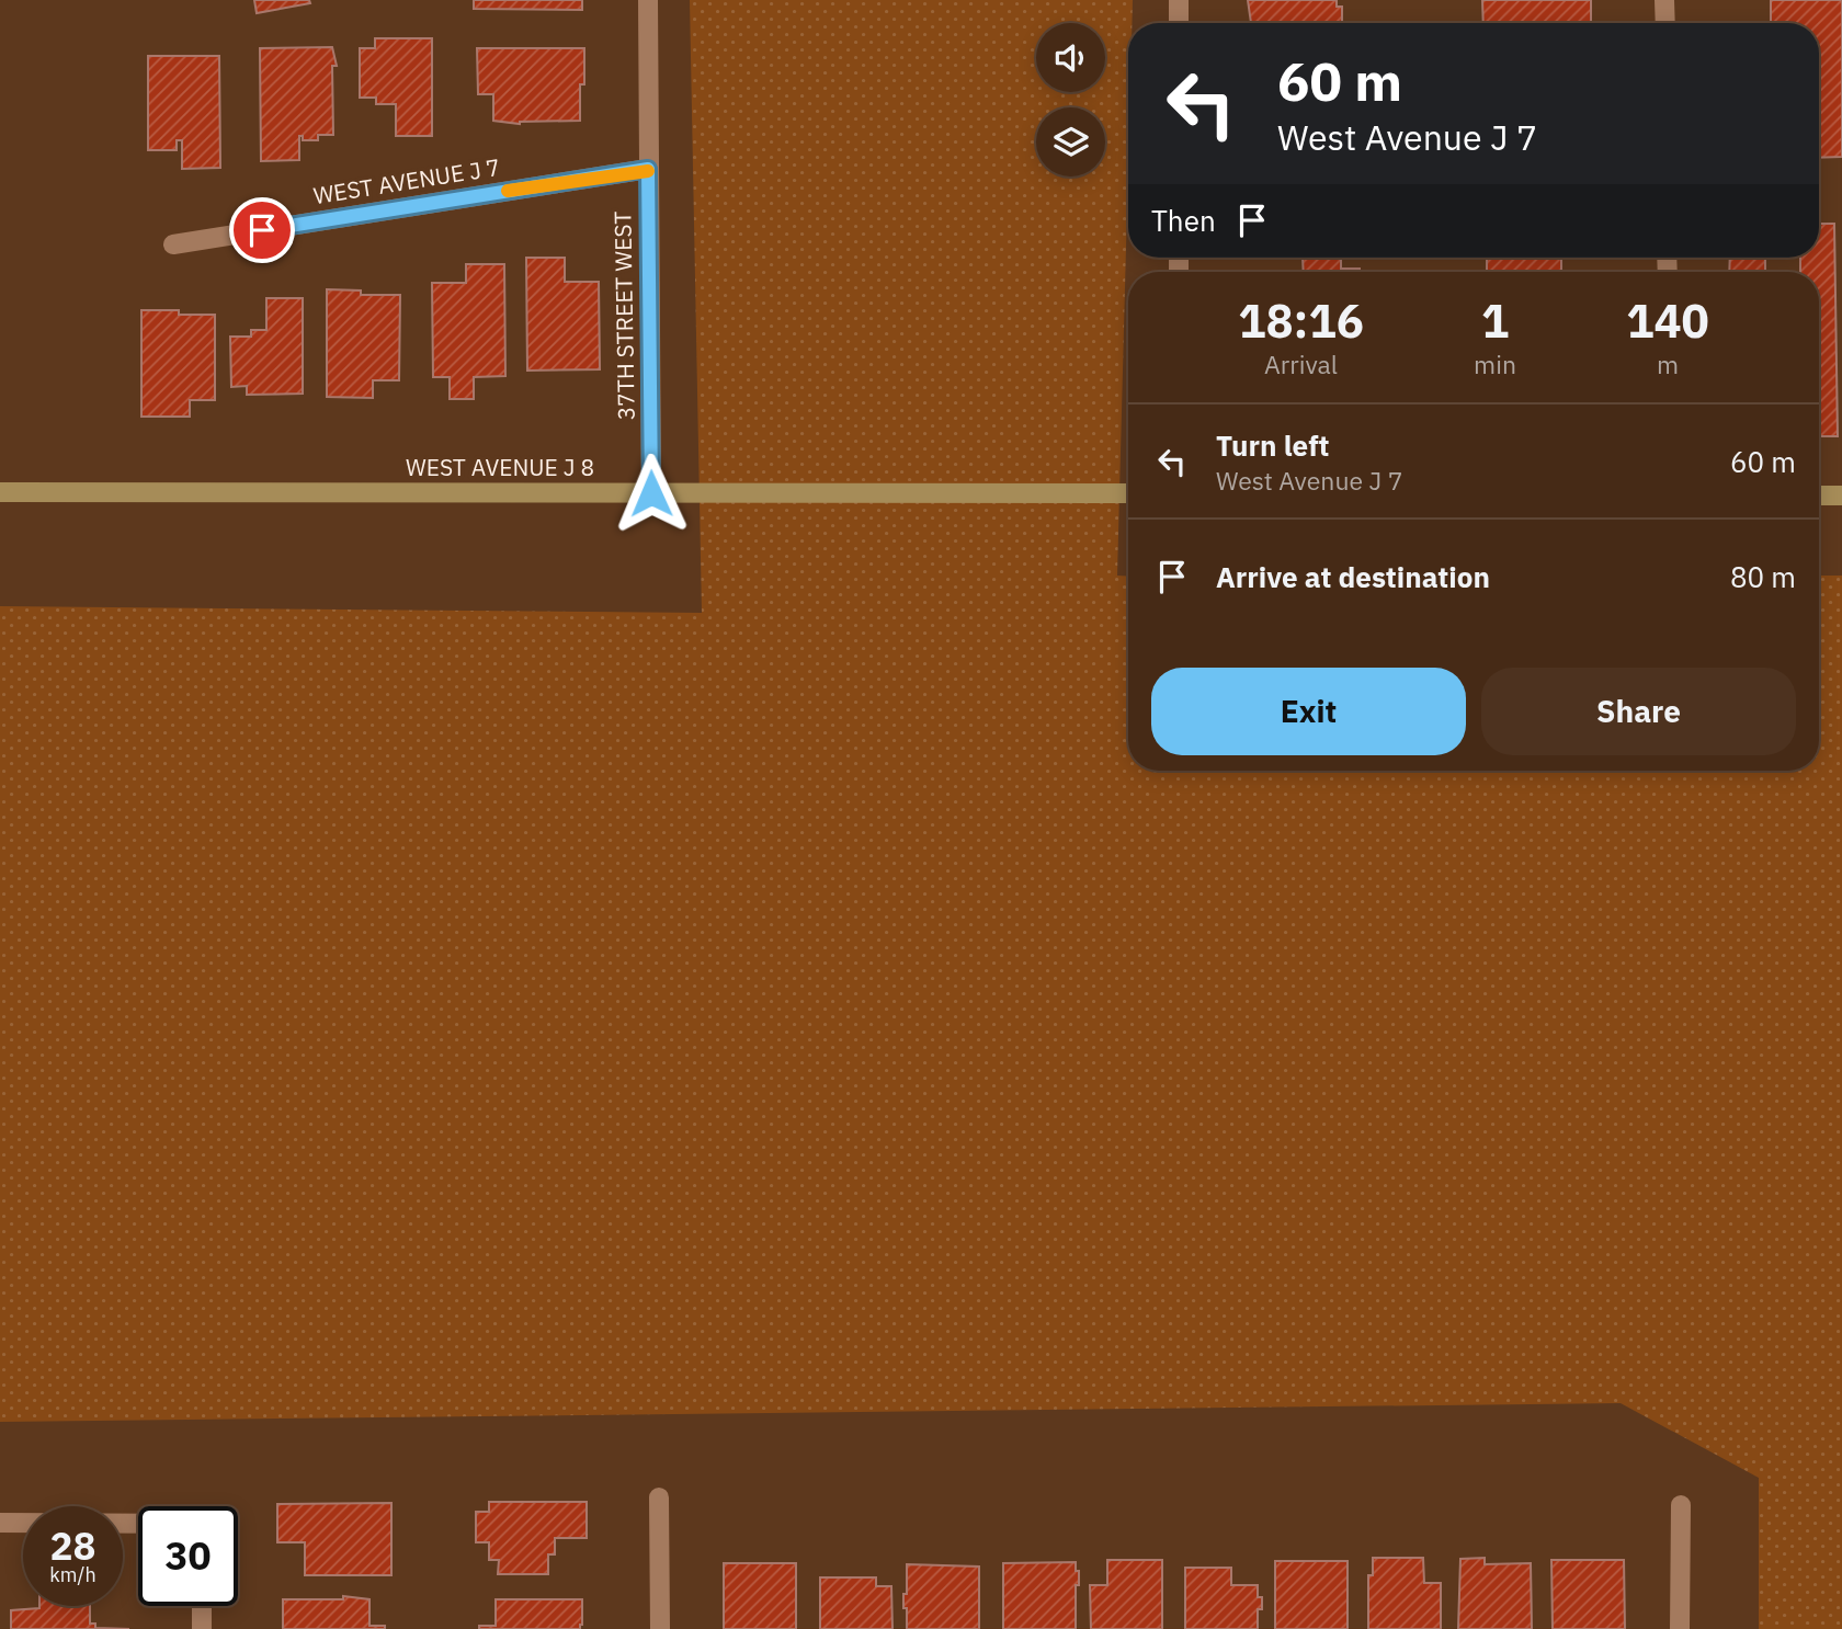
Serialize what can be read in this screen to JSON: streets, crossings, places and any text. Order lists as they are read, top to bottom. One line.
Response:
{"streets":{"street":["WEST AVENUE J 7","37TH STREET WEST","WEST AVENUE J 8"]},"crossings":[["WEST AVENUE J 7","37TH STREET WEST"],["37TH STREET WEST","WEST AVENUE J 8"]],"page":{"turn":["60 m","West Avenue J 7"],"then":"Then","eta":["18:16","Arrival","1","min","140","m"],"list":[{"name":"Turn left","note":"West Avenue J 7","value":"60 m"},{"name":"Arrive at destination","value":"80 m"}],"buttons":["Exit","Share"],"speed":"28 km/h","limit":"30"}}
